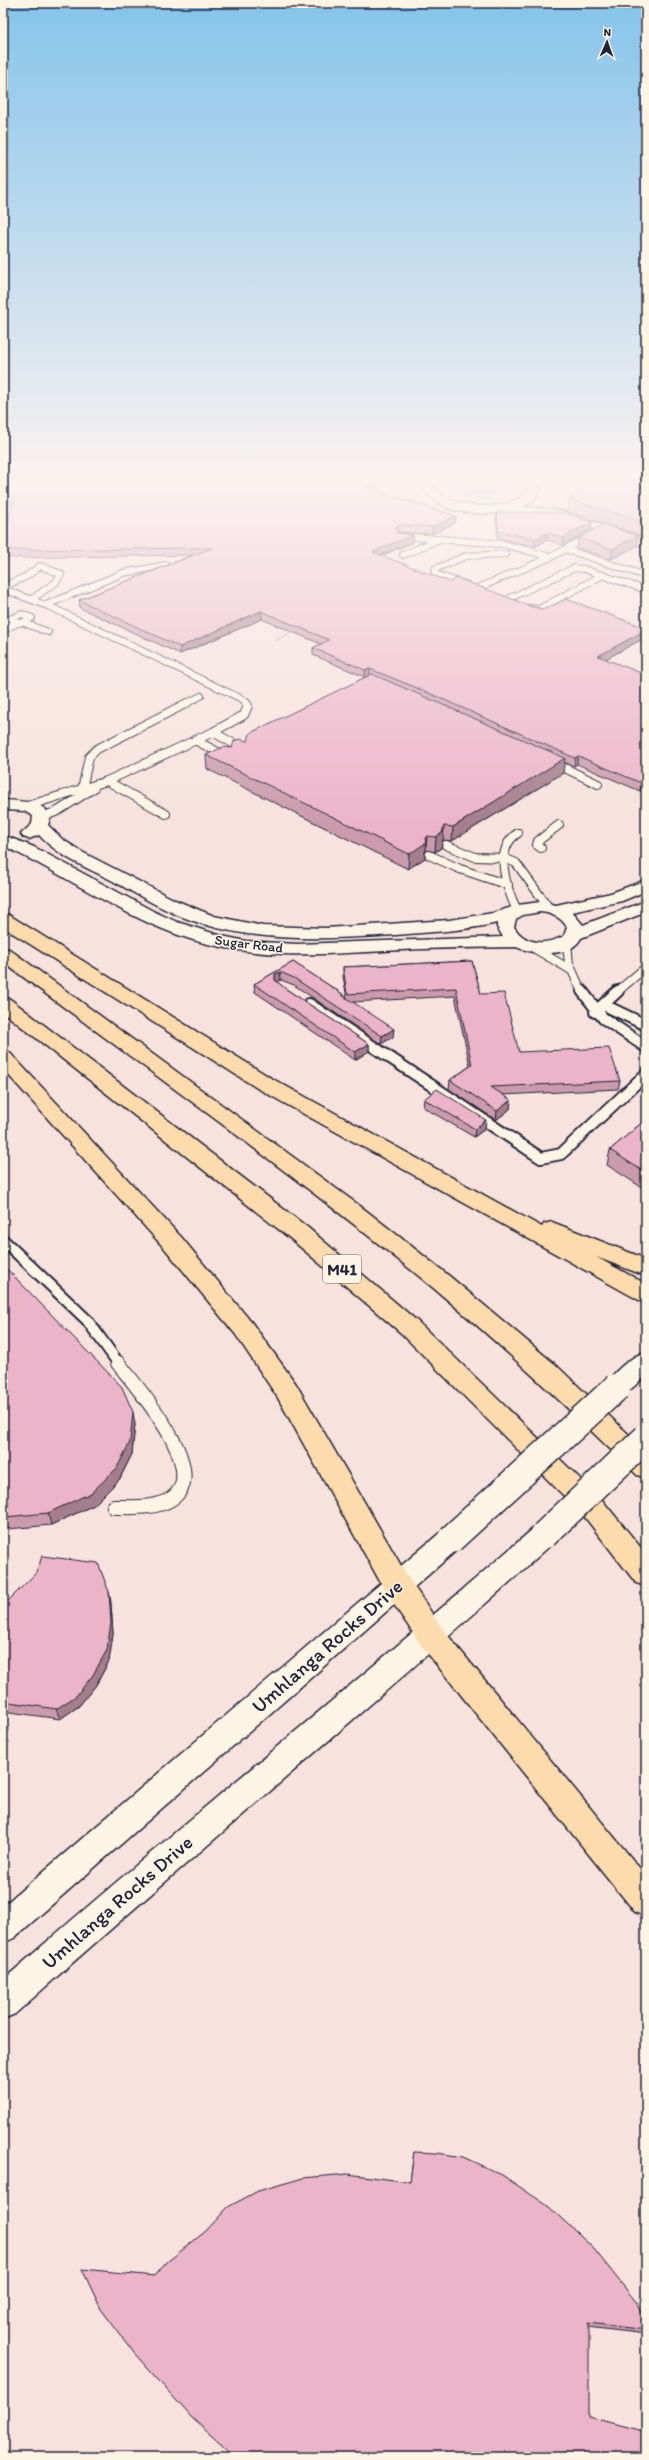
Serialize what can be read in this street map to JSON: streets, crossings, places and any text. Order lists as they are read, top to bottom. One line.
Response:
{"streets":{"highway":["M41"],"street":["Sugar Road","Umhlanga Rocks Drive"]},"north":"top"}
